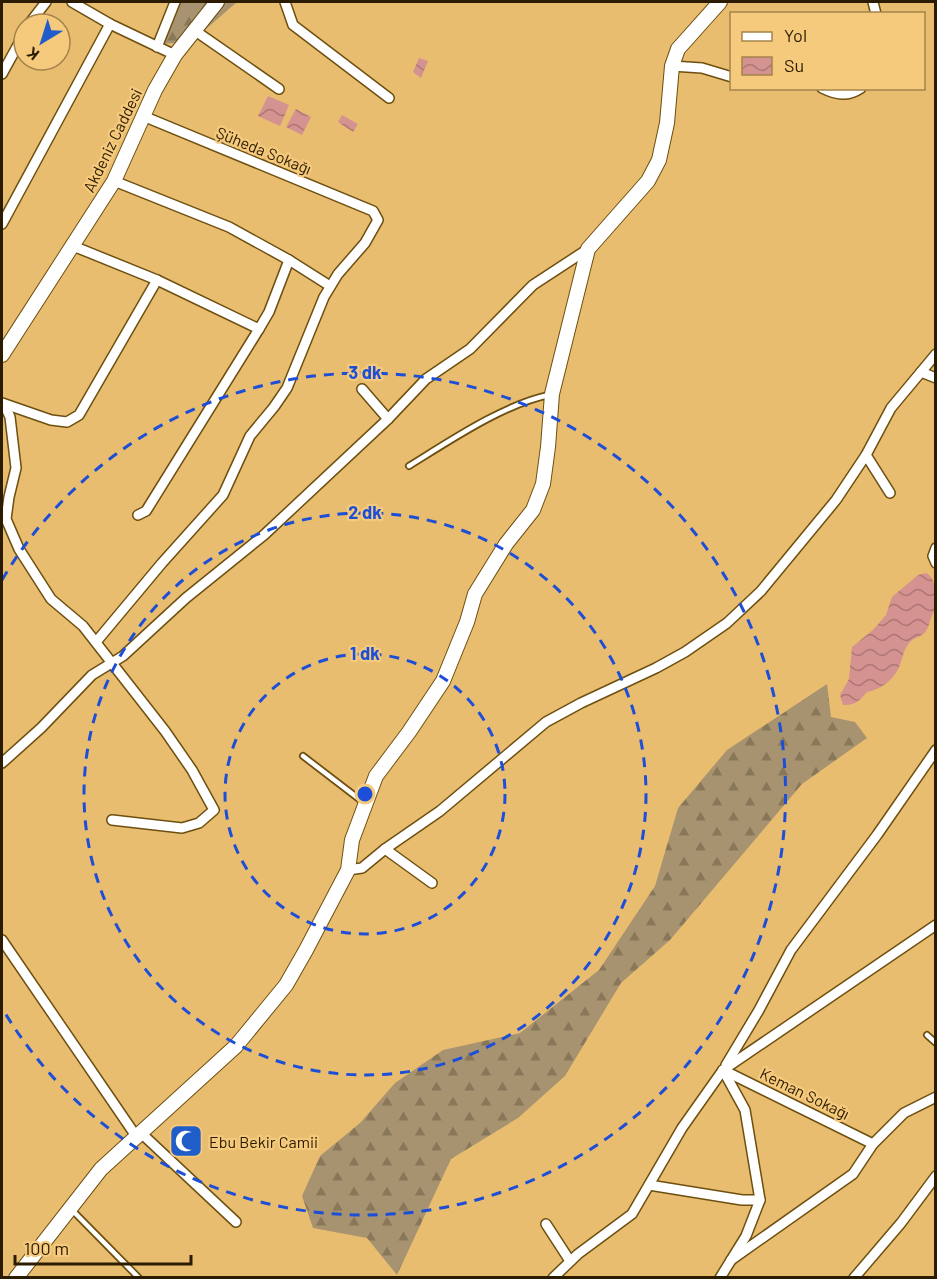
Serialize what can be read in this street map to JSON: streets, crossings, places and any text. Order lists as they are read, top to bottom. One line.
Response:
{"streets":{"street":["Akdeniz Caddesi","Şüheda Sokağı","Keman Sokağı"]},"crossings":[["Akdeniz Caddesi","Şüheda Sokağı"]],"places":{"mosque":["Ebu Bekir Camii"]},"legend":["Yol","Su"],"scale_bar":"100 m","north":"bottom left","rings":["3 dk","2 dk","1 dk"]}
